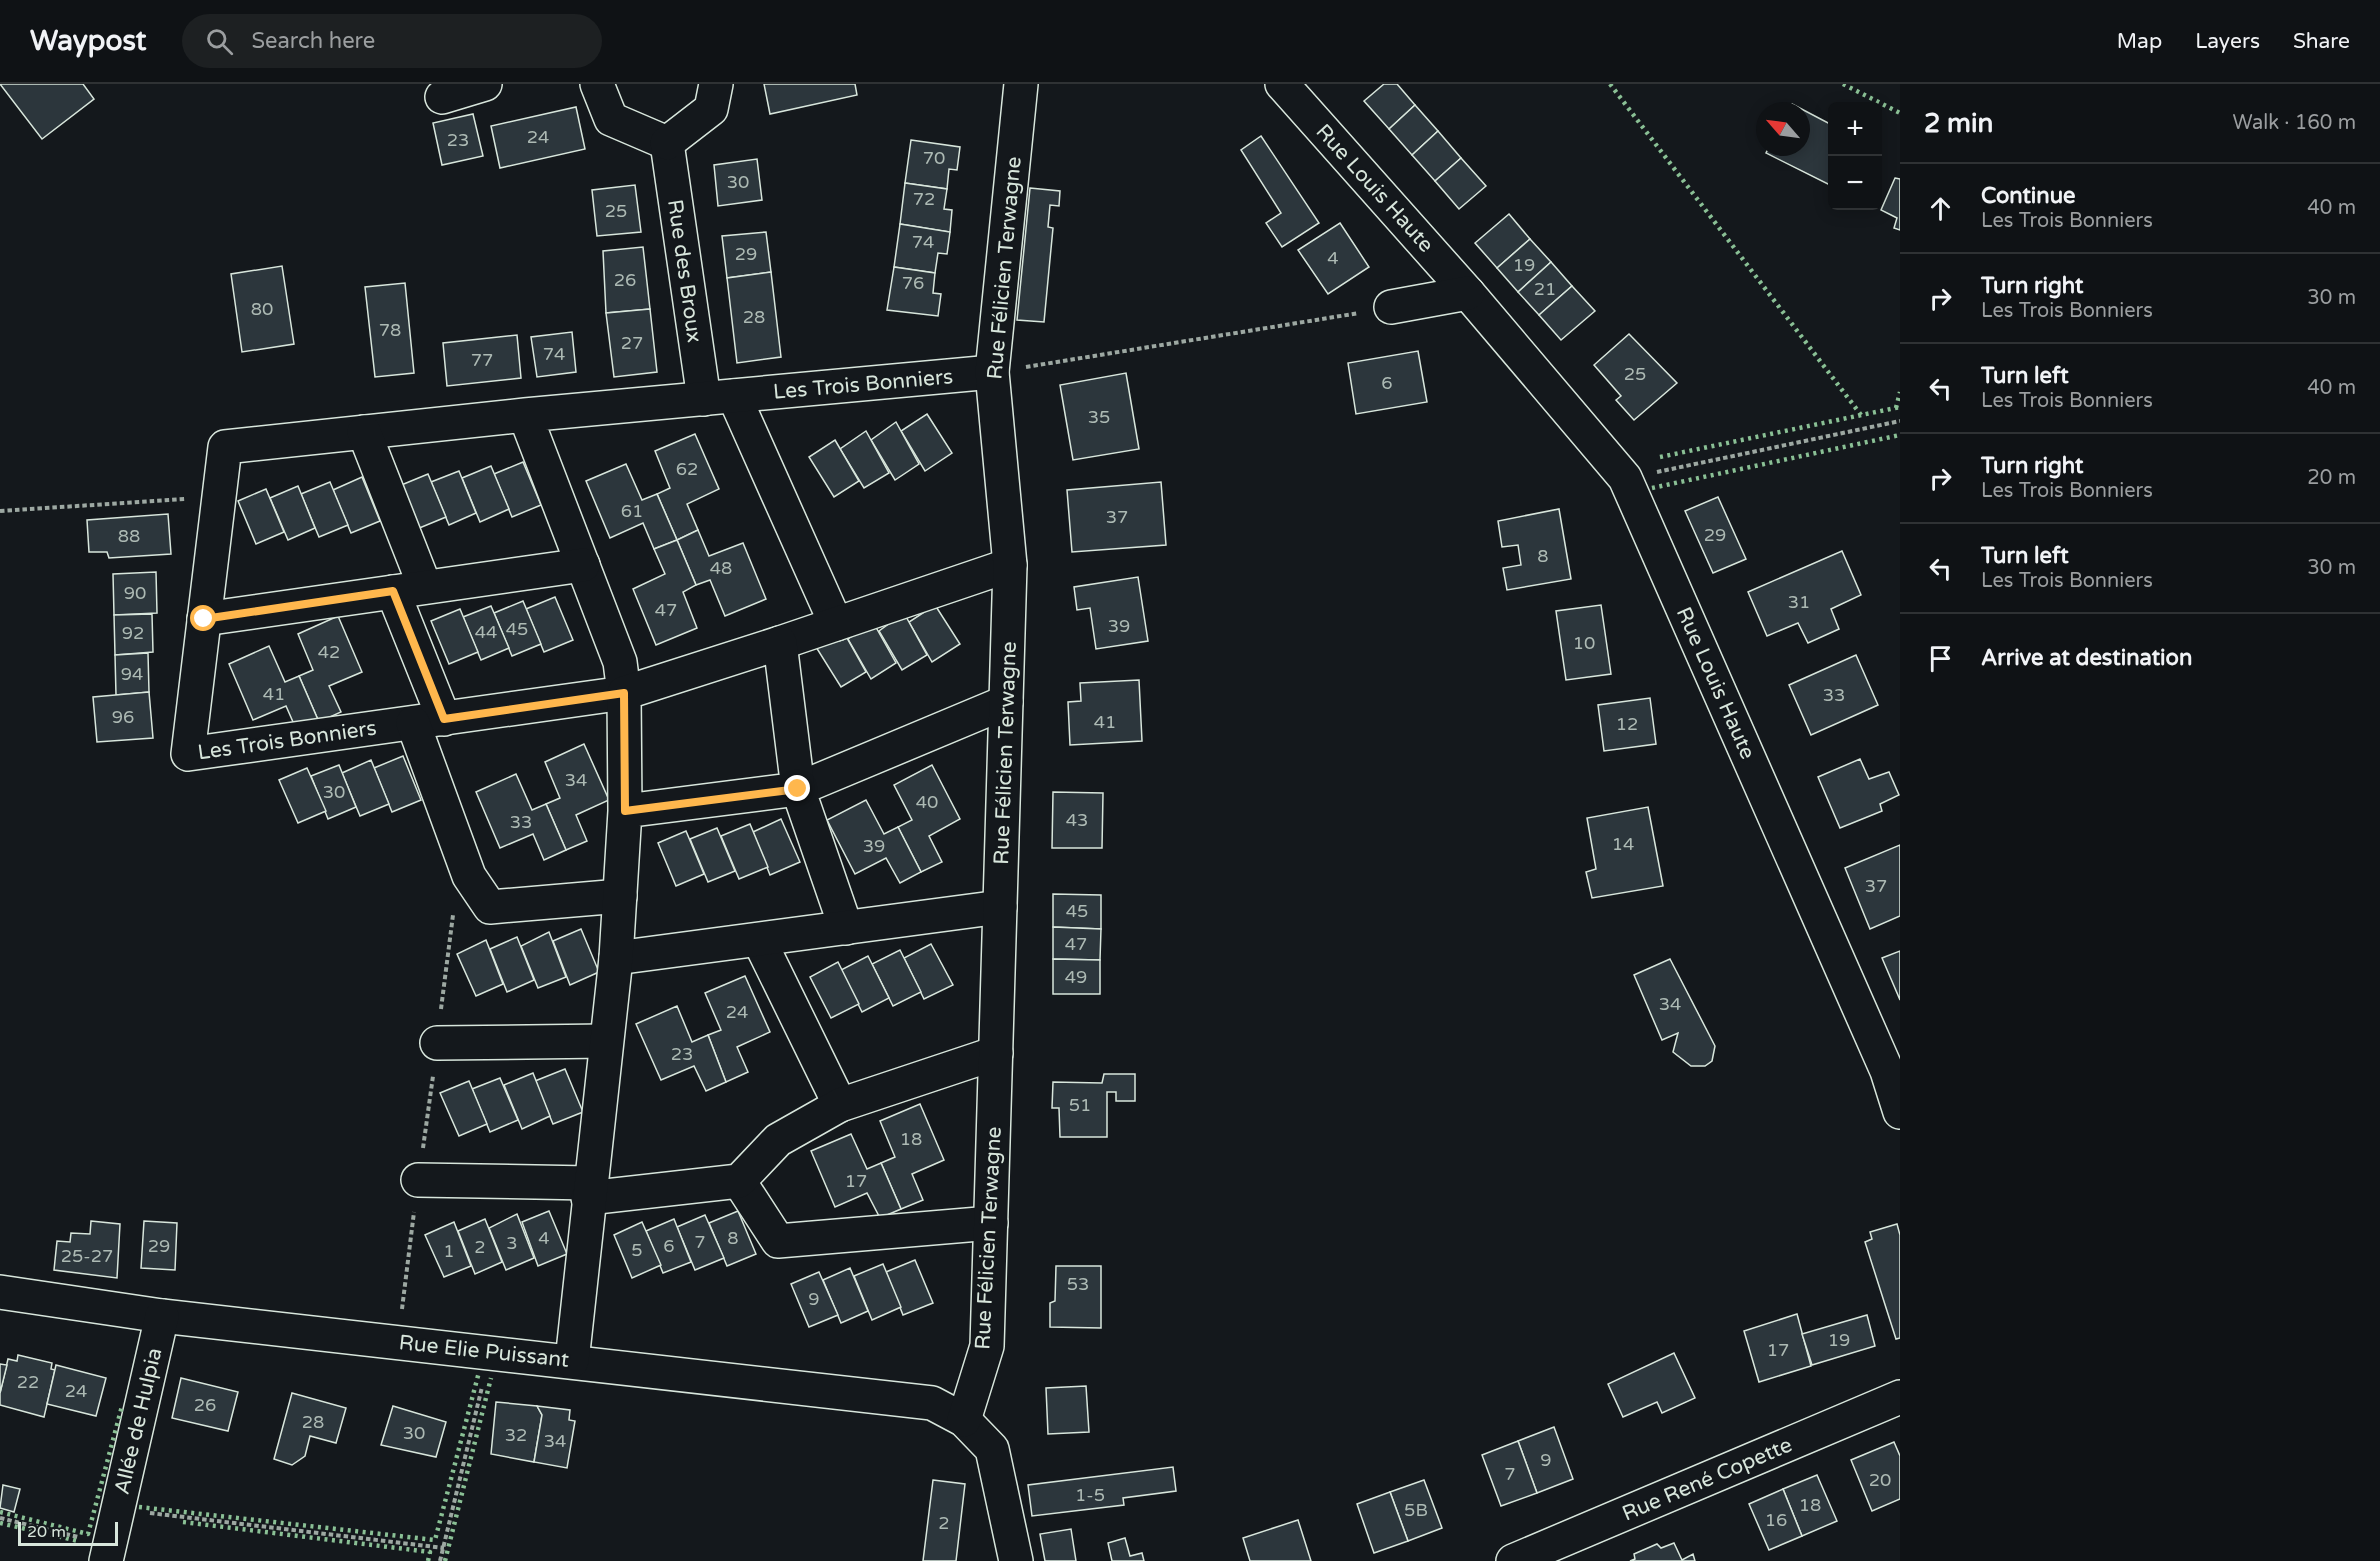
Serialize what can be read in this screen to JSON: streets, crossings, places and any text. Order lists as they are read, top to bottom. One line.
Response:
{"streets":{"street":["Rue Louis Haute","Rue Félicien Terwagne","Rue des Broux","Les Trois Bonniers","Rue Elie Puissant","Allée de Hulpia","Rue René Copette"]},"crossings":[["Rue Félicien Terwagne","Les Trois Bonniers"],["Rue Félicien Terwagne","Rue Elie Puissant"],["Rue des Broux","Les Trois Bonniers"],["Rue Elie Puissant","Allée de Hulpia"]],"house_numbers":["24","23","70","30","72","25","74","29","4","19","26","76","21","80","28","78","27","74","77","25","6","35","62","61","37","29","88","8","48","90","31","47","39","45","44","92","10","42","94","41","33","96","41","12","34","30","40","43","33","14","39","37","45","47","49","34","24","23","51","18","17","4","8","7","3","29","6","2","5","1","25-27","53","9","19","17","22","24","26","28","30","32","34","9","7","20","1-5","18","5B","16","2"],"scale_bar":"20 m","north":"top left","page":{"header":"Waypost","search":"Search here","nav":["Map","Layers","Share"],"heading":["2 min","Walk · 160 m"],"map_buttons":["+","−"],"list":[["Continue","Les Trois Bonniers","40 m"],["Turn right","Les Trois Bonniers","30 m"],["Turn left","Les Trois Bonniers","40 m"],["Turn right","Les Trois Bonniers","20 m"],["Turn left","Les Trois Bonniers","30 m"],"Arrive at destination"],"scale":"20 m"}}
